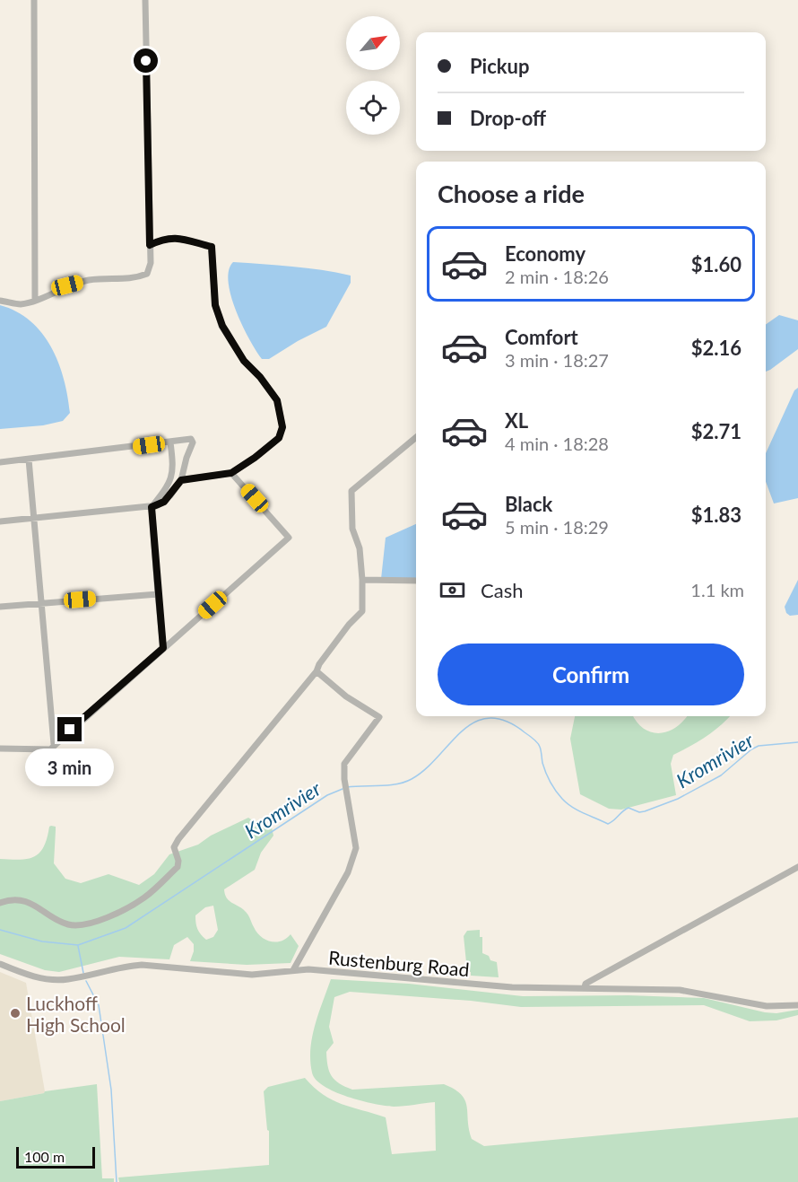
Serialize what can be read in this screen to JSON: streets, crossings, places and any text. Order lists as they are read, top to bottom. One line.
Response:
{"streets":{"street":["Rustenburg Road"]},"water":["Kromrivier"],"places":["Luckhoff High School"],"scale_bar":"100 m","north":"top right","page":{"banner":["Pickup","Drop-off"],"heading":"Choose a ride","list":[{"name":"Economy","note":"2 min · 18:26","value":"$1.60"},{"name":"Comfort","note":"3 min · 18:27","value":"$2.16"},{"name":"XL","note":"4 min · 18:28","value":"$2.71"},{"name":"Black","note":"5 min · 18:29","value":"$1.83"}],"pay":["Cash","1.1 km"],"buttons":"Confirm","bubble":"3 min","scale":"100 m"}}
